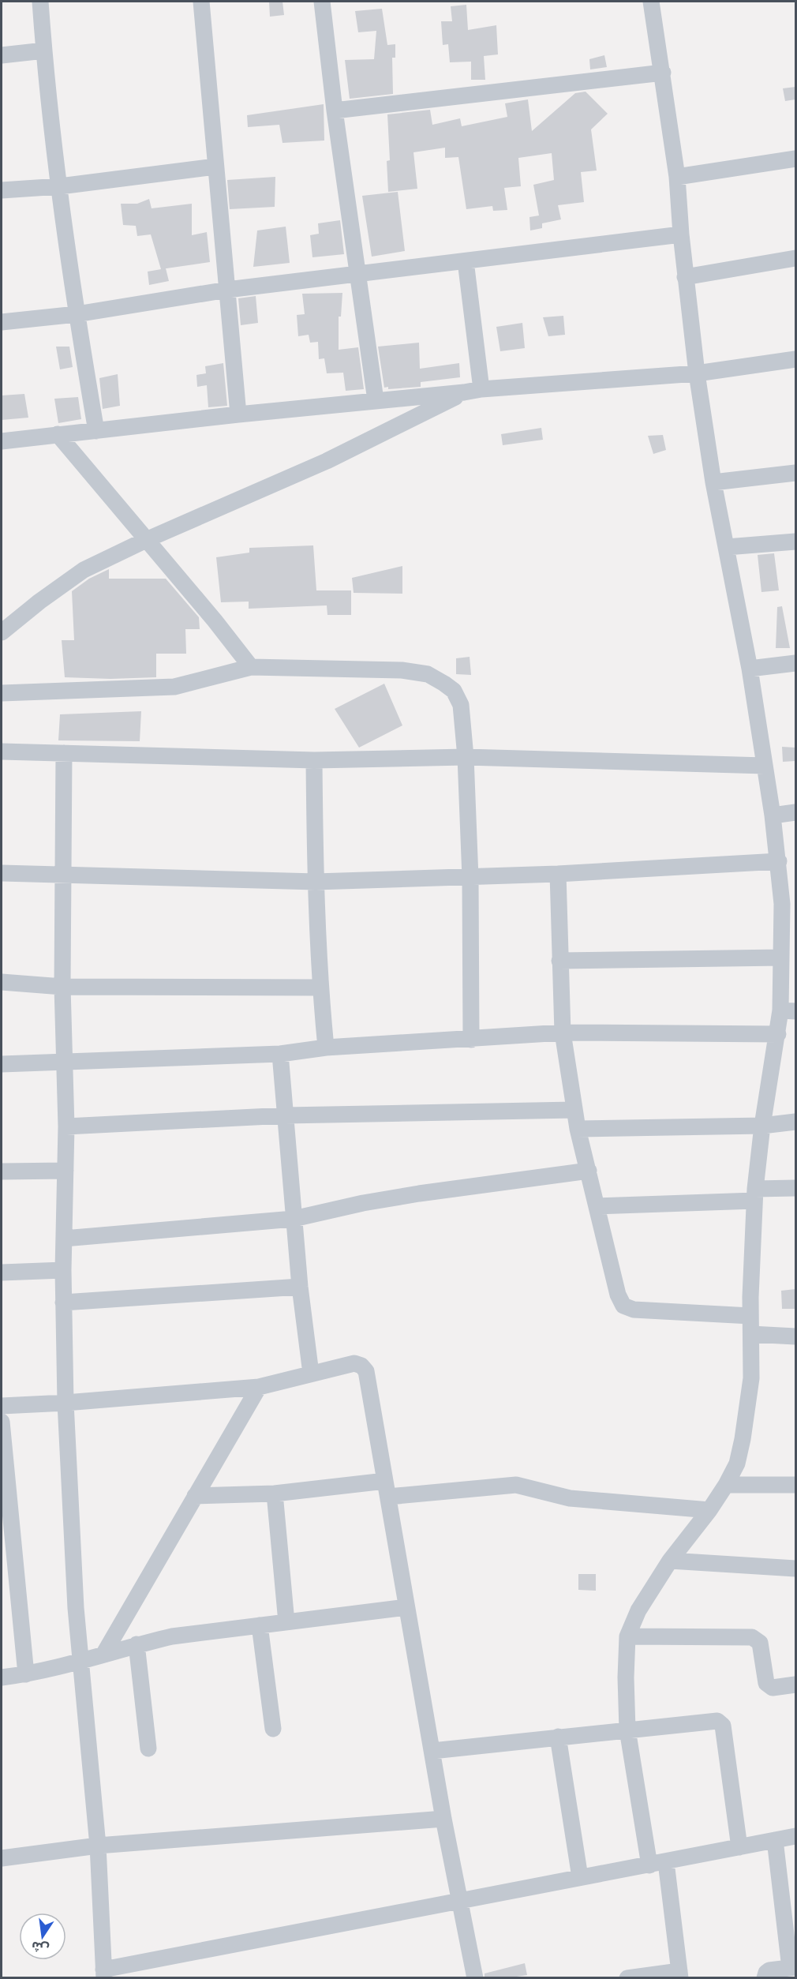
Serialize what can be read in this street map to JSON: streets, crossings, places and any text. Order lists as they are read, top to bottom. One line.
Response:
{"north":"bottom"}
